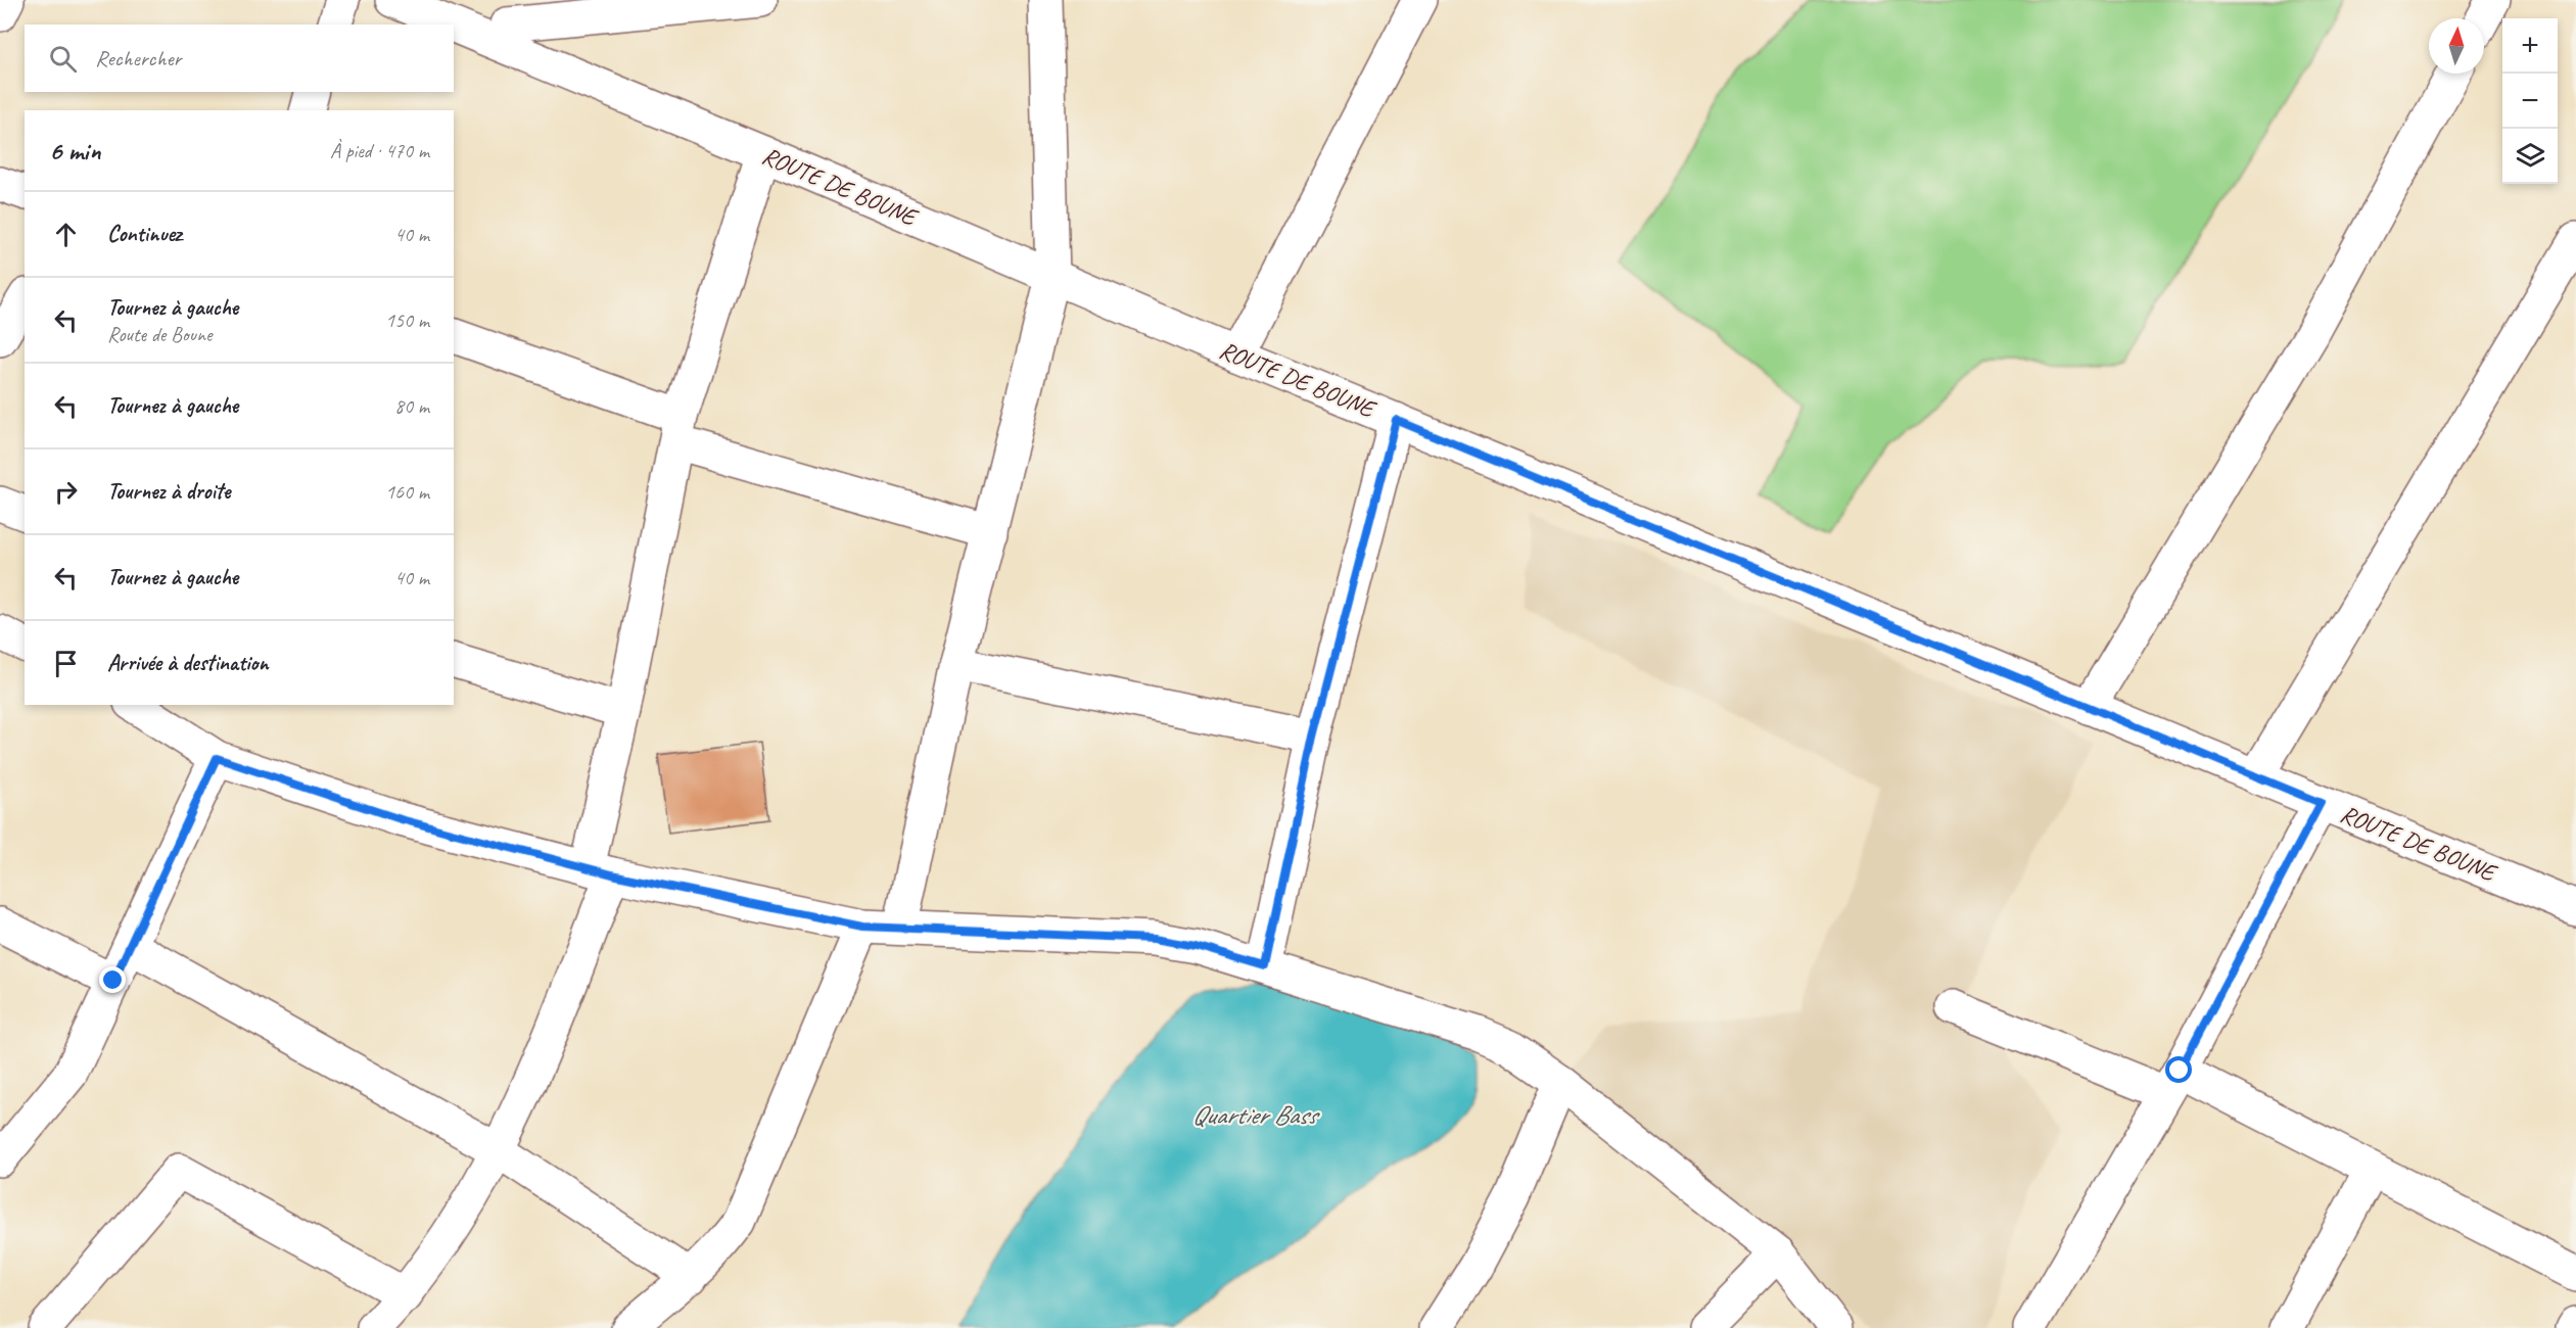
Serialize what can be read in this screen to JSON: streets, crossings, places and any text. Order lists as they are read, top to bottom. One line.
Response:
{"streets":{"street":["ROUTE DE BOUNE"]},"water":["Quartier Bass"],"north":"top","page":{"map_buttons":["+","−"],"search":"Rechercher","heading":["6 min","À pied · 470 m"],"list":[["Continuez","40 m"],["Tournez à gauche","Route de Boune","150 m"],["Tournez à gauche","80 m"],["Tournez à droite","160 m"],["Tournez à gauche","40 m"],"Arrivée à destination"]}}
